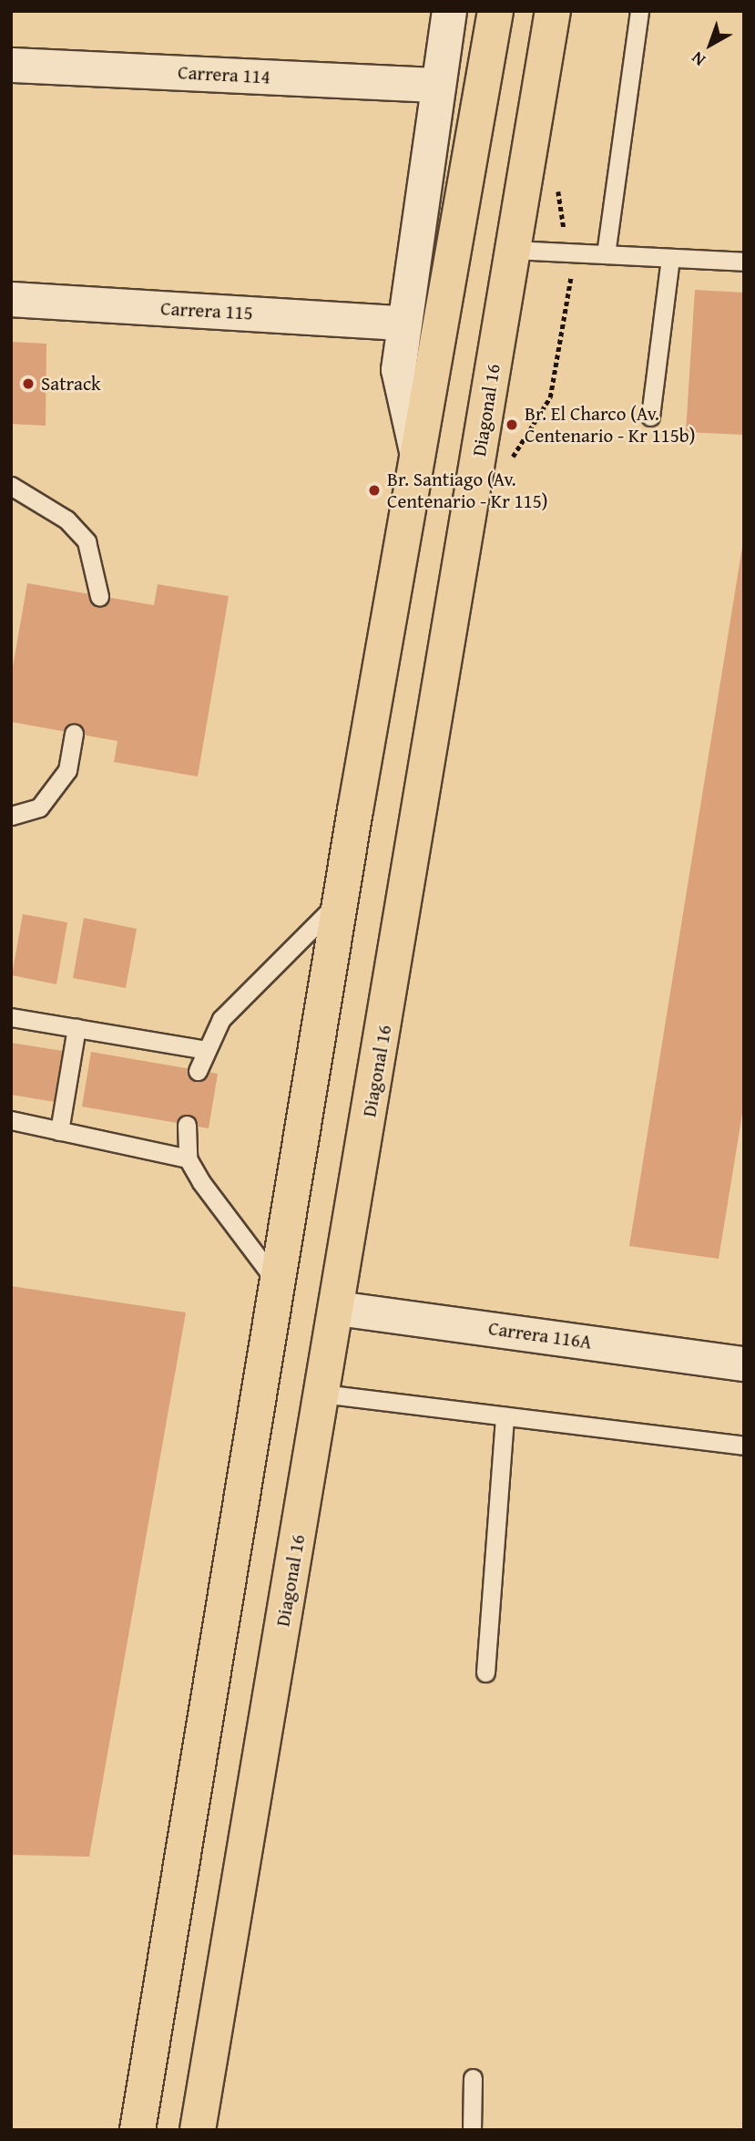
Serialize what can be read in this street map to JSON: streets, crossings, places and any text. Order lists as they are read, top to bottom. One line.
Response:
{"streets":{"main road":["Diagonal 16"],"street":["Carrera 114","Carrera 115","Carrera 116A"]},"crossings":[["Diagonal 16","Carrera 116A"]],"places":["Satrack","Br. El Charco (Av. Centenario - Kr 115b)","Br. Santiago (Av. Centenario - Kr 115)"],"north":"bottom left"}
